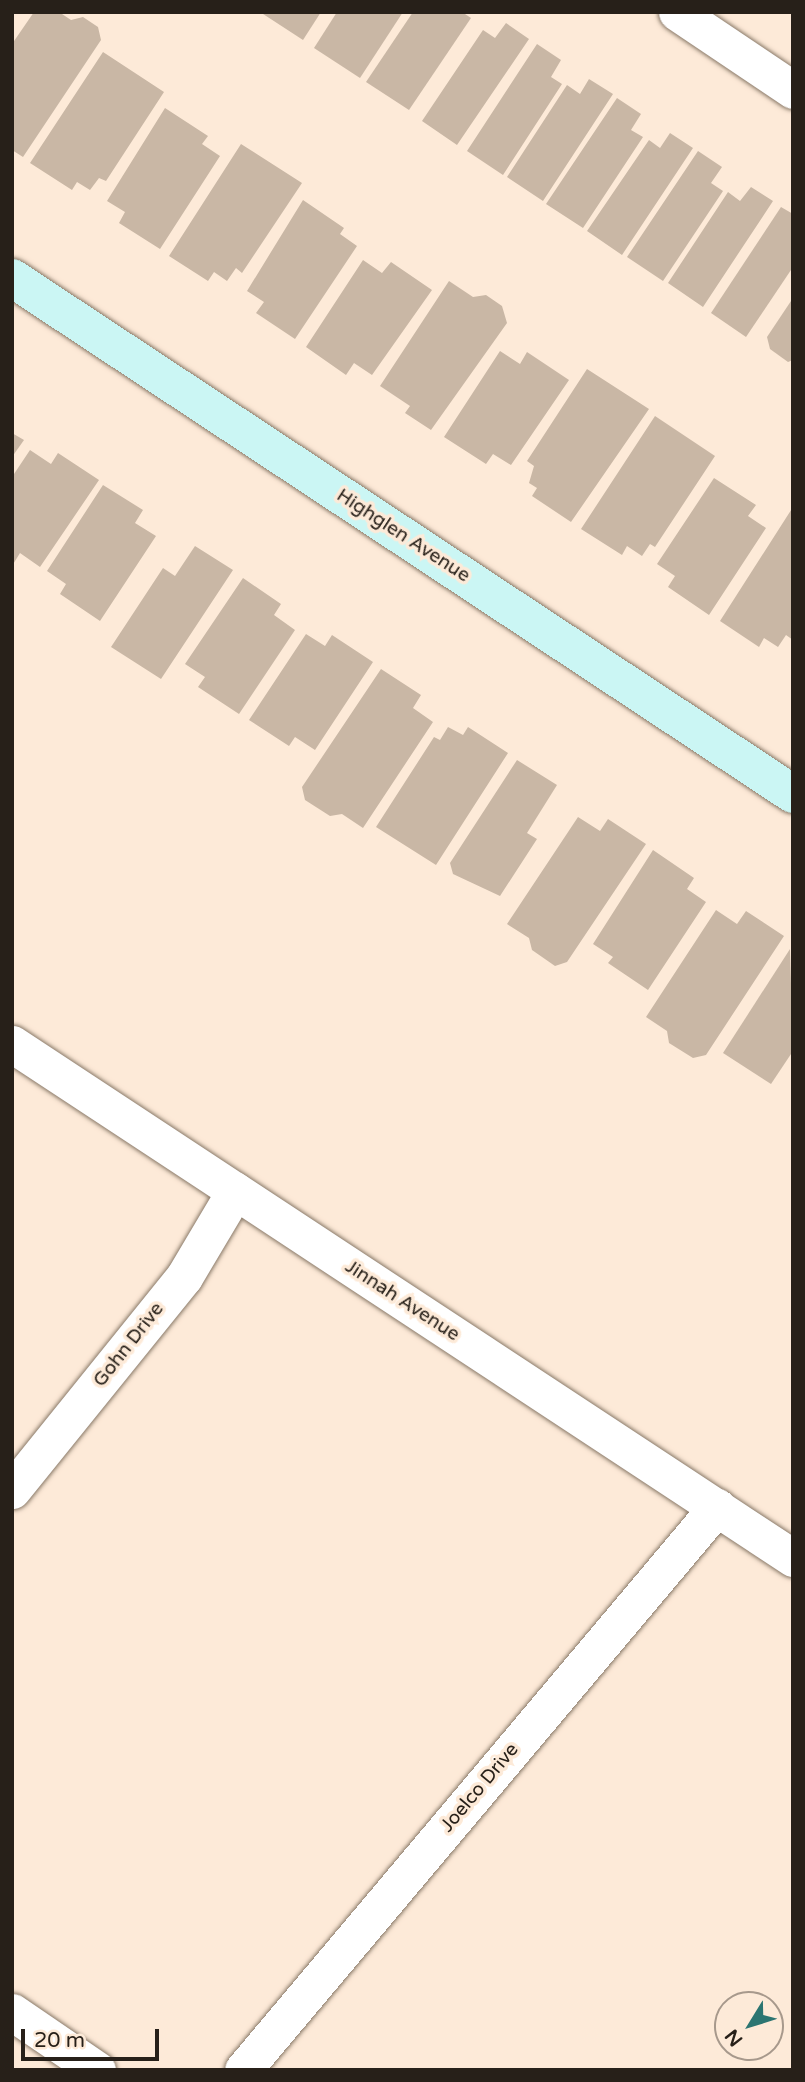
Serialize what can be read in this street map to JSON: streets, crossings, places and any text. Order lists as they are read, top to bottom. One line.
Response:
{"streets":{"street":["Highglen Avenue","Jinnah Avenue","Gohn Drive","Joelco Drive"]},"crossings":[["Jinnah Avenue","Gohn Drive"],["Jinnah Avenue","Joelco Drive"]],"scale_bar":"20 m","north":"bottom left"}
